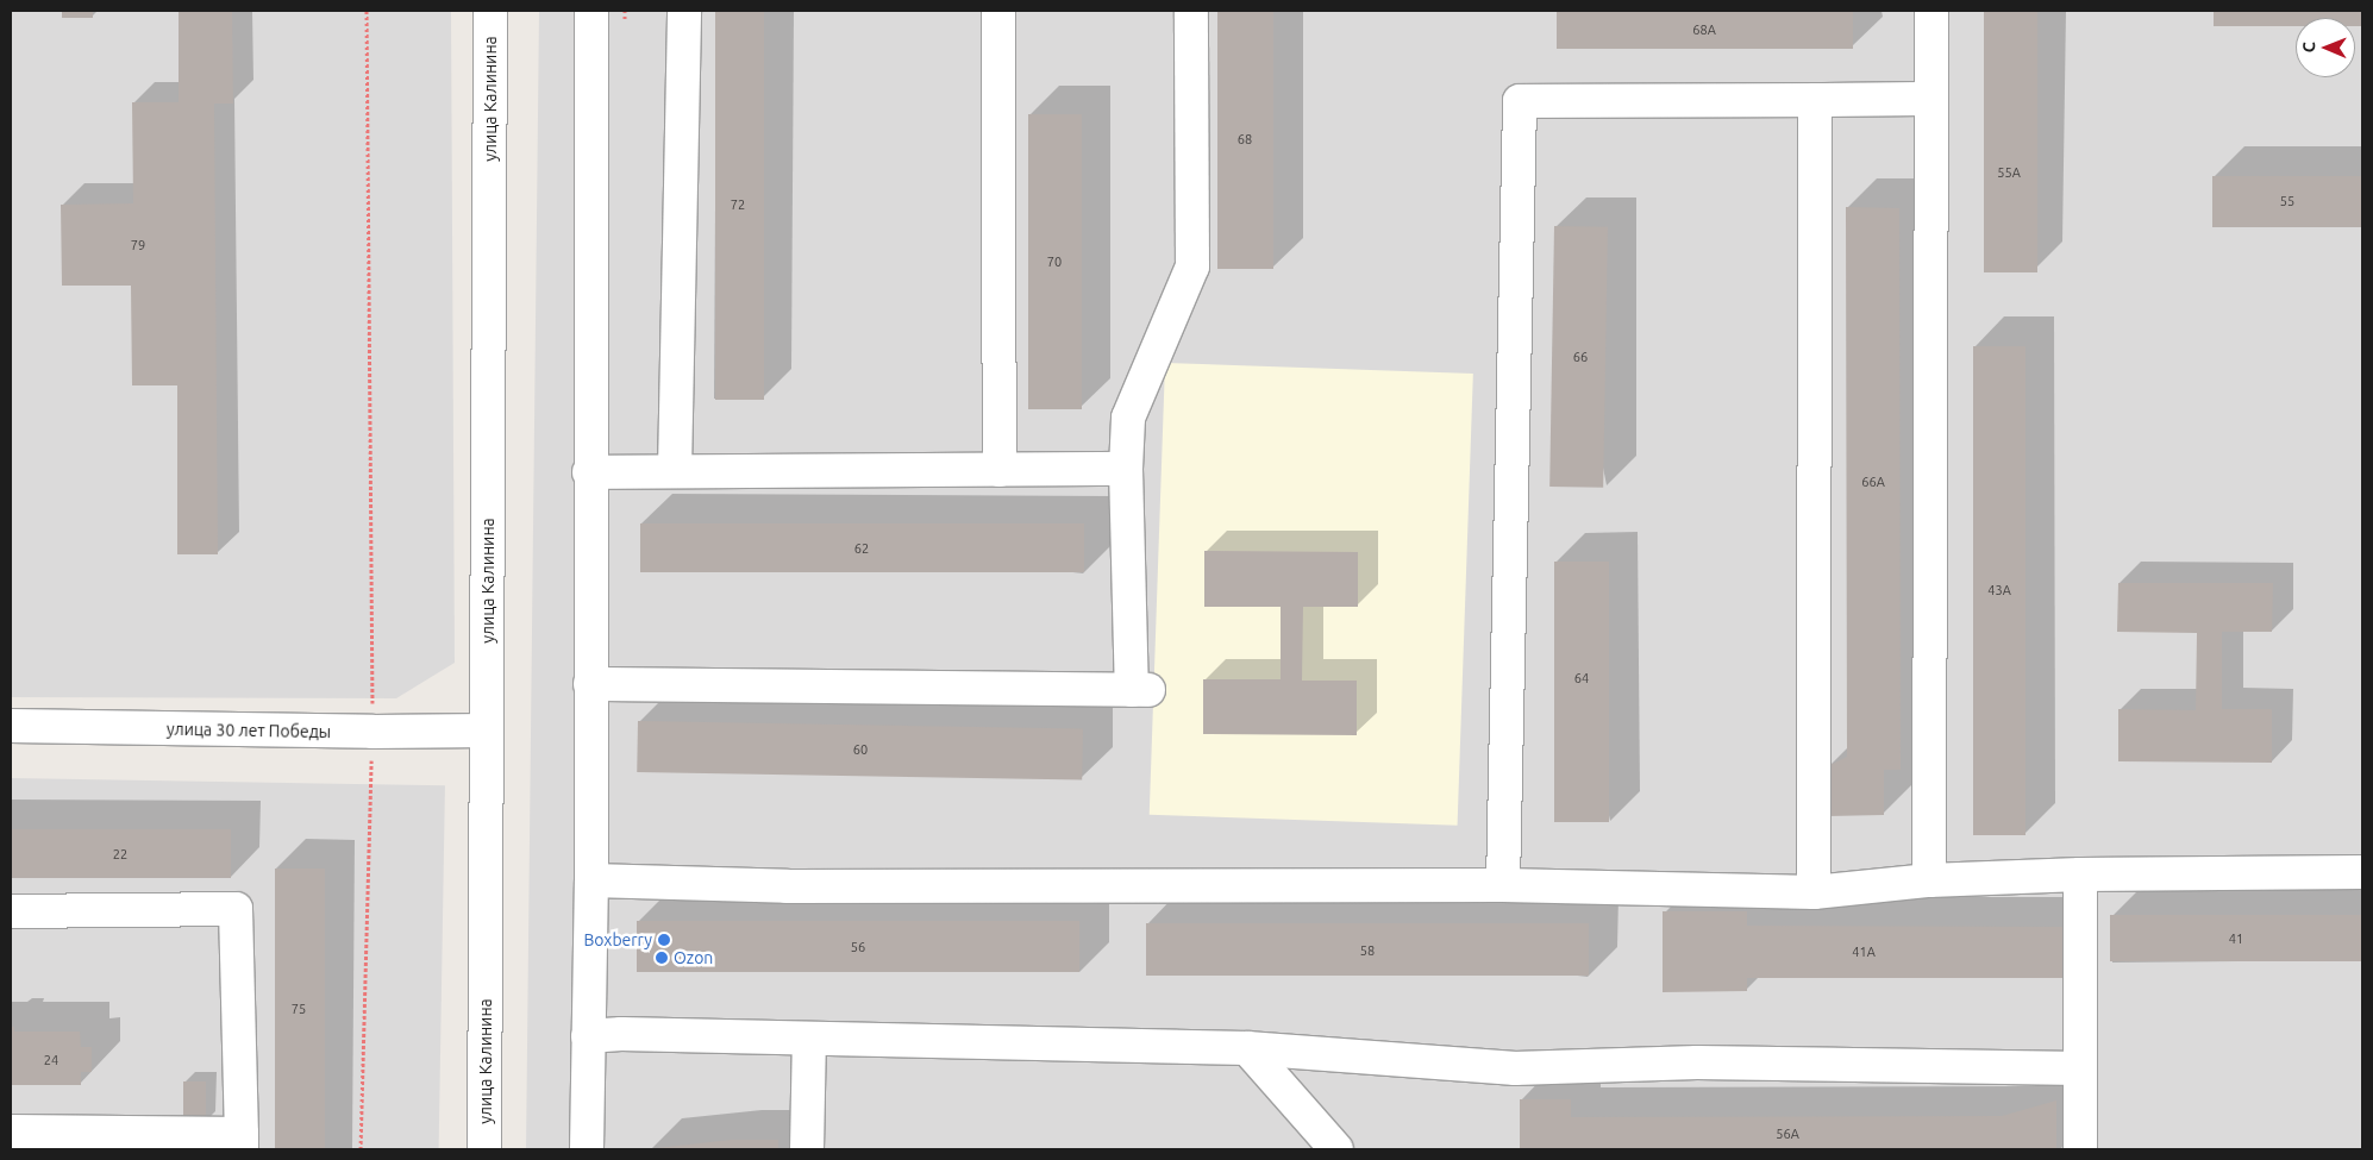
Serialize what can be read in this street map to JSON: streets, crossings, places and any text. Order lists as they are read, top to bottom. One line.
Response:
{"streets":{"street":["улица Калинина","улица 30 лет Победы"]},"crossings":[["улица Калинина","улица 30 лет Победы"]],"places":["Boxberry","Ozon"],"house_numbers":["68А","68","55А","55","72","79","70","66","66А","62","43А","64","60","22","41","56","58","41А","75","24","56А"],"north":"left"}
